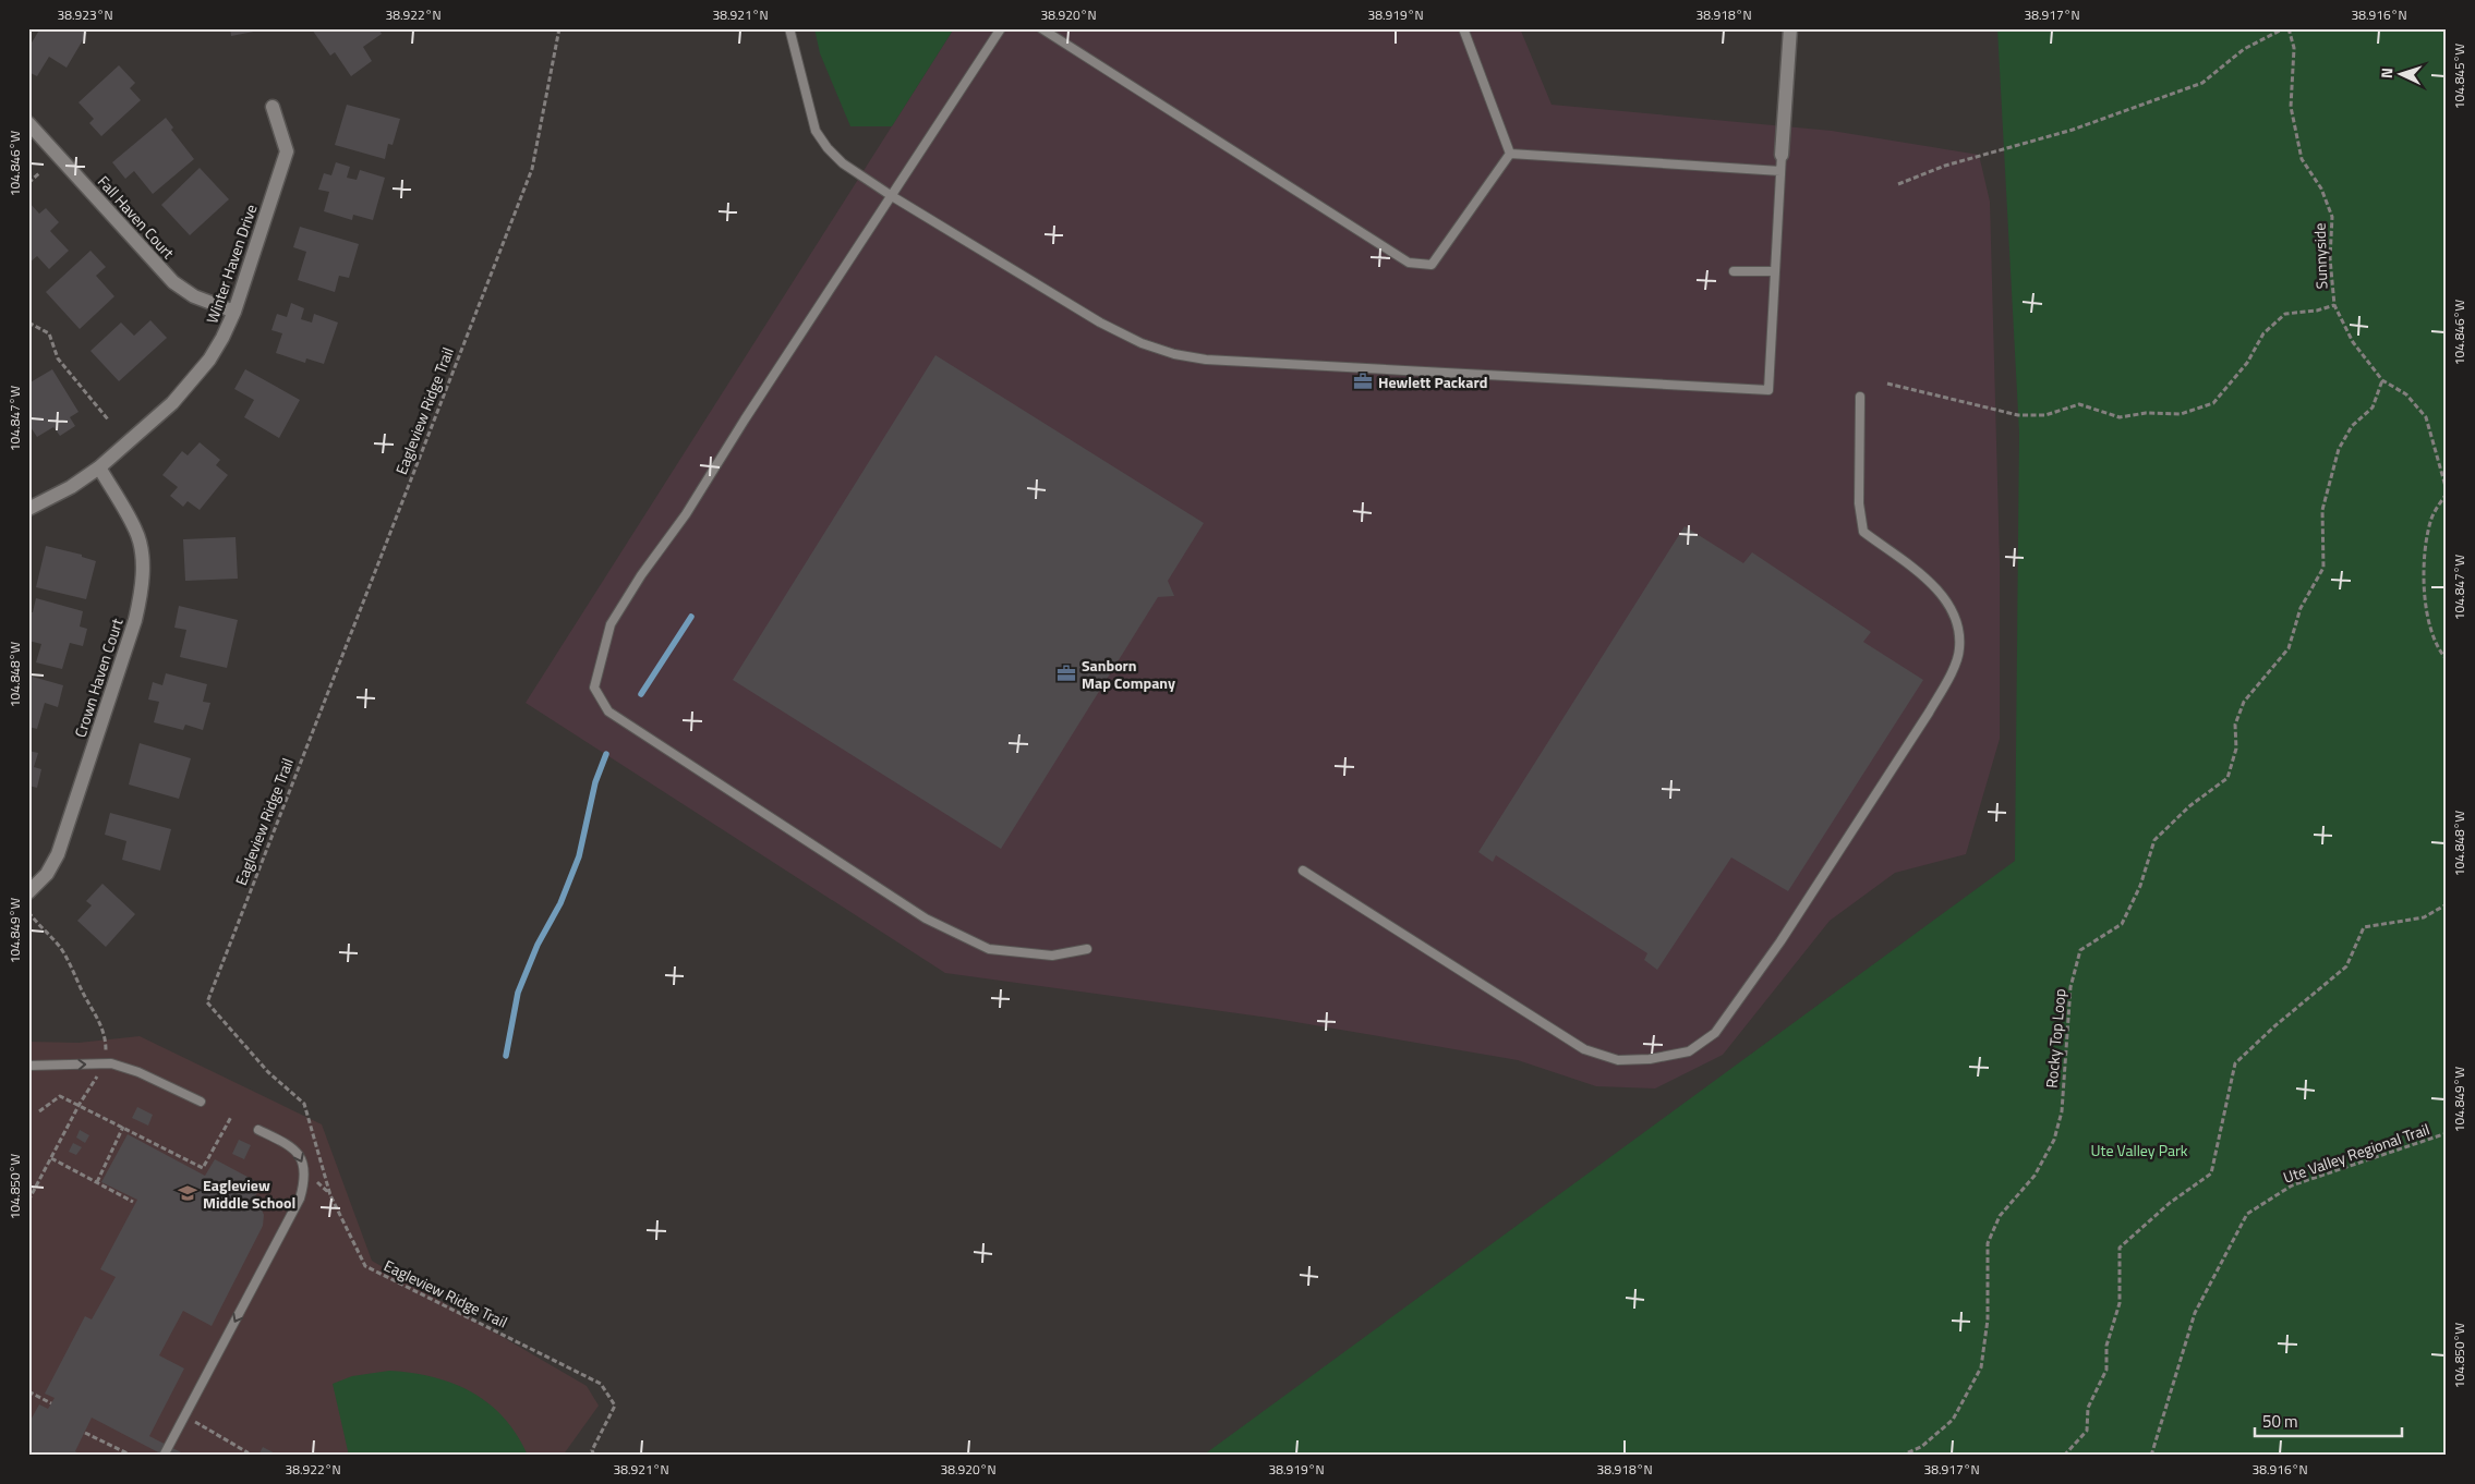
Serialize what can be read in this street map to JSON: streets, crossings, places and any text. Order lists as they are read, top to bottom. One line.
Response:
{"streets":{"street":["Fall Haven Court","Winter Haven Drive","Crown Haven Court"],"path":["Sunnyside","Eagleview Ridge Trail","Rocky Top Loop","Ute Valley Regional Trail"]},"crossings":[["Fall Haven Court","Winter Haven Drive"],["Sunnyside","Rocky Top Loop"],["Winter Haven Drive","Crown Haven Court"]],"parks":["Ute Valley Park"],"places":{"office":["Hewlett Packard","Sanborn Map Company"],"school or university":["Eagleview Middle School"]},"scale_bar":"50 m","north":"left","coordinates":["38.923°N","38.922°N","38.921°N","38.920°N","38.919°N","38.918°N","38.917°N","38.916°N","104.845°W","104.846°W","104.847°W","104.848°W","104.849°W","104.850°W"]}
